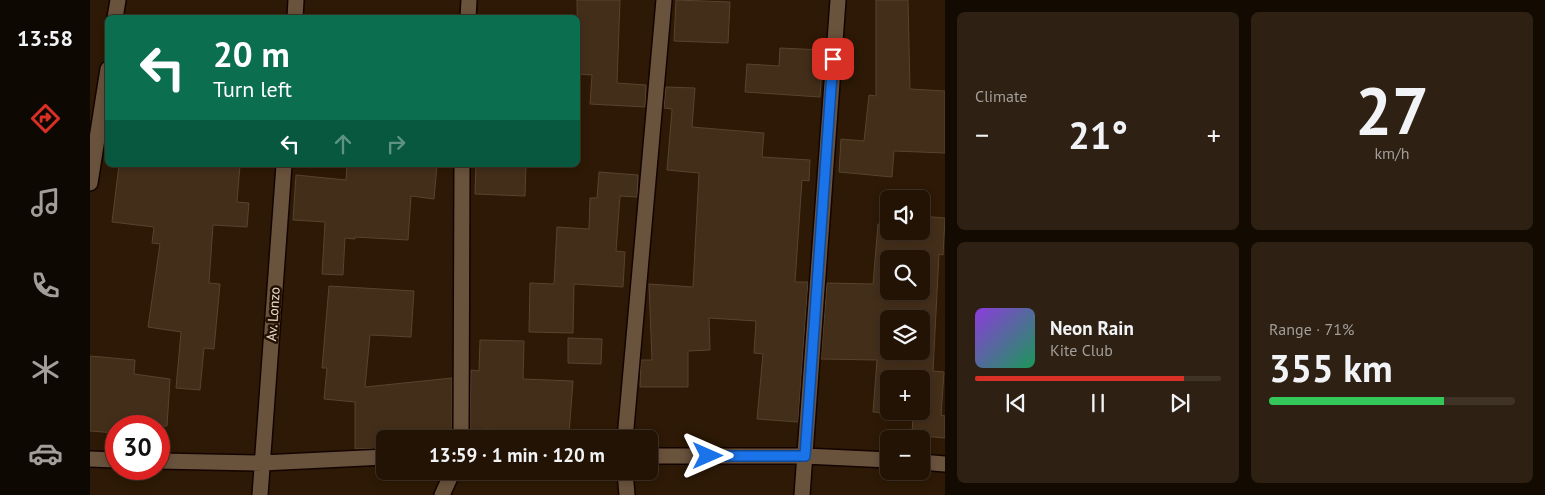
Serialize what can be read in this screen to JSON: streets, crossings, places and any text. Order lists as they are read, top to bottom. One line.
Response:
{"streets":{"street":["Av. Lonzo"]},"page":{"tabs":"13:58","tile":["Climate",["27","km/h"],["Range · 71%","355 km"]],"turn":["20 m","Turn left"],"heat":["−","21°","+"],"map_buttons":["+","−"],"song":["Neon Rain","Kite Club"],"limit":"30","trip":"13:59 · 1 min · 120 m"}}
